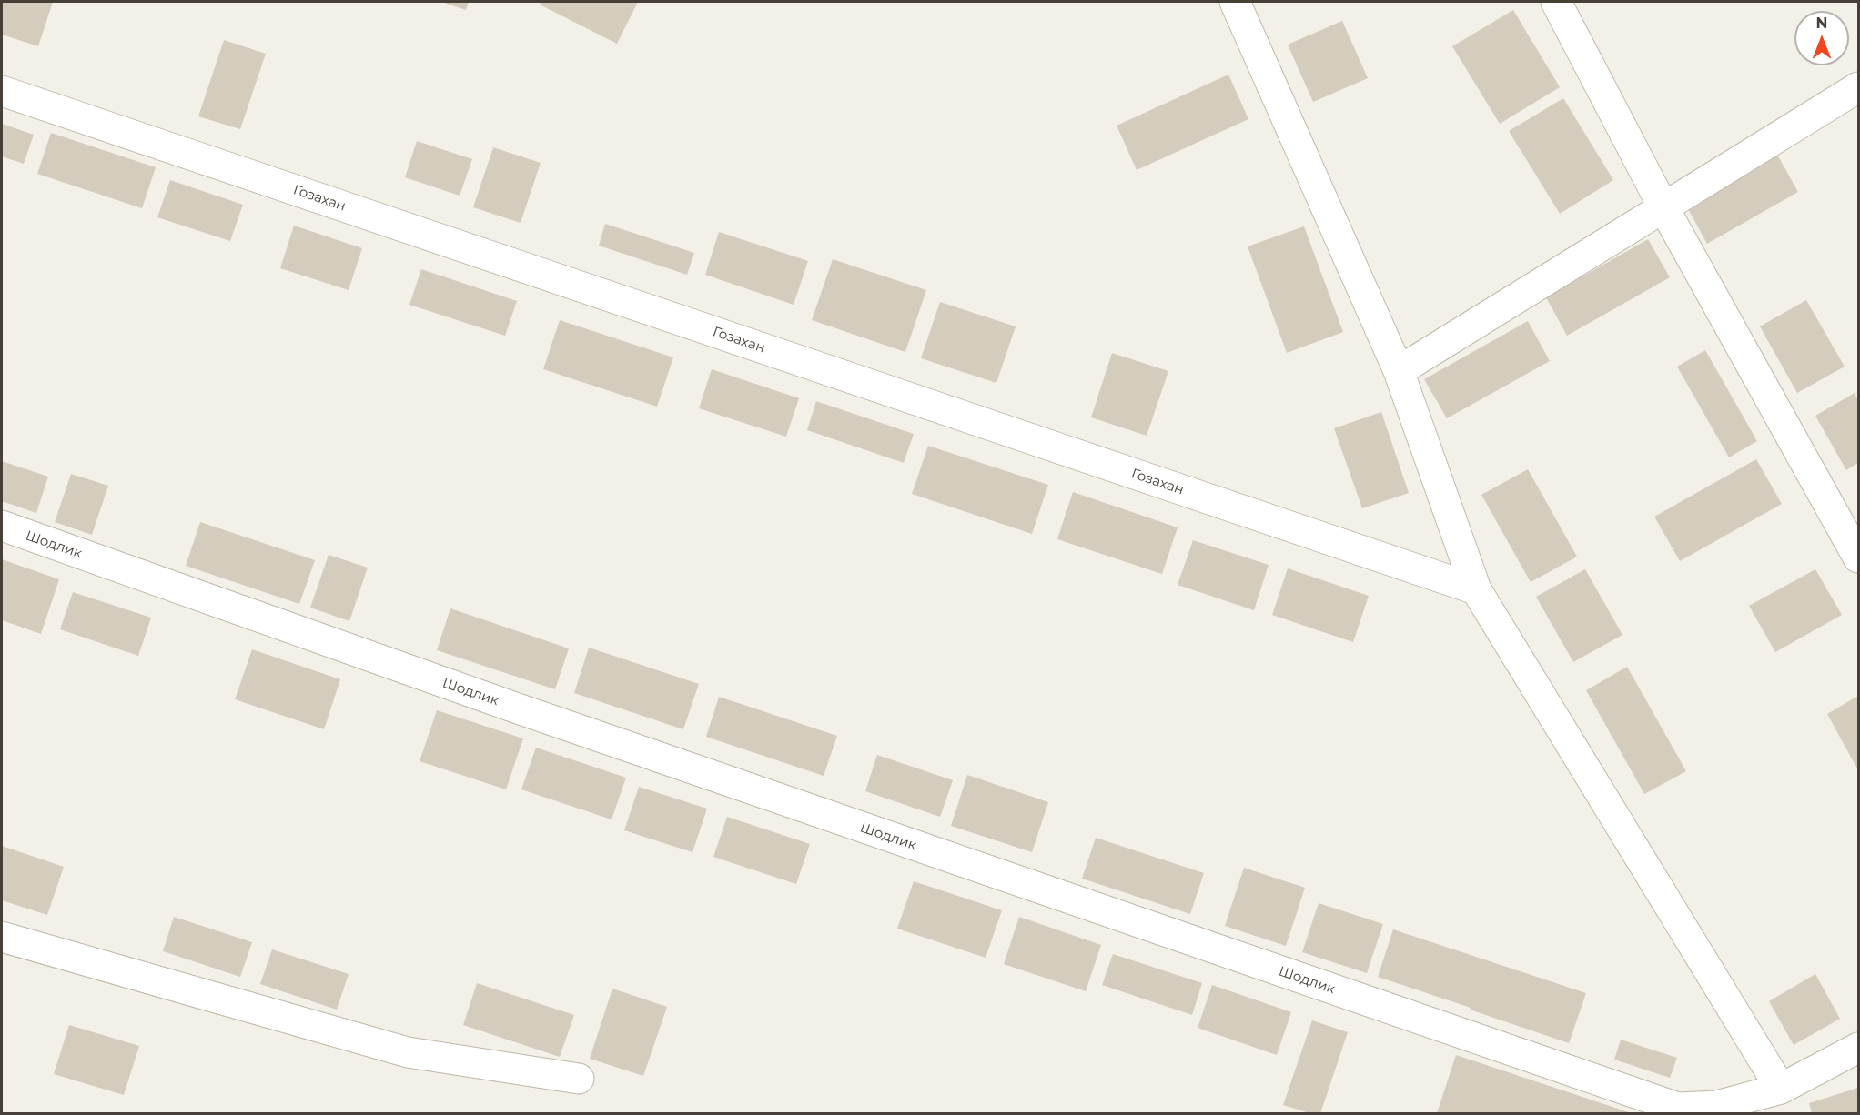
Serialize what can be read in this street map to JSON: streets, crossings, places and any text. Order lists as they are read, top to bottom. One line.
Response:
{"streets":{"street":["Гозахан","Шодлик"]},"north":"top"}
